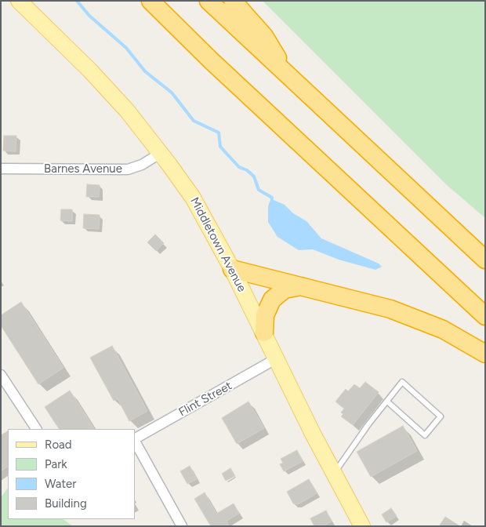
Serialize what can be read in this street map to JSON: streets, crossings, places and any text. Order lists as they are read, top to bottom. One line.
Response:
{"streets":{"main road":["Middletown Avenue"],"street":["Barnes Avenue","Flint Street"]},"crossings":[["Barnes Avenue","Middletown Avenue"],["Middletown Avenue","Flint Street"]],"legend":["Road","Park","Water","Building"]}
